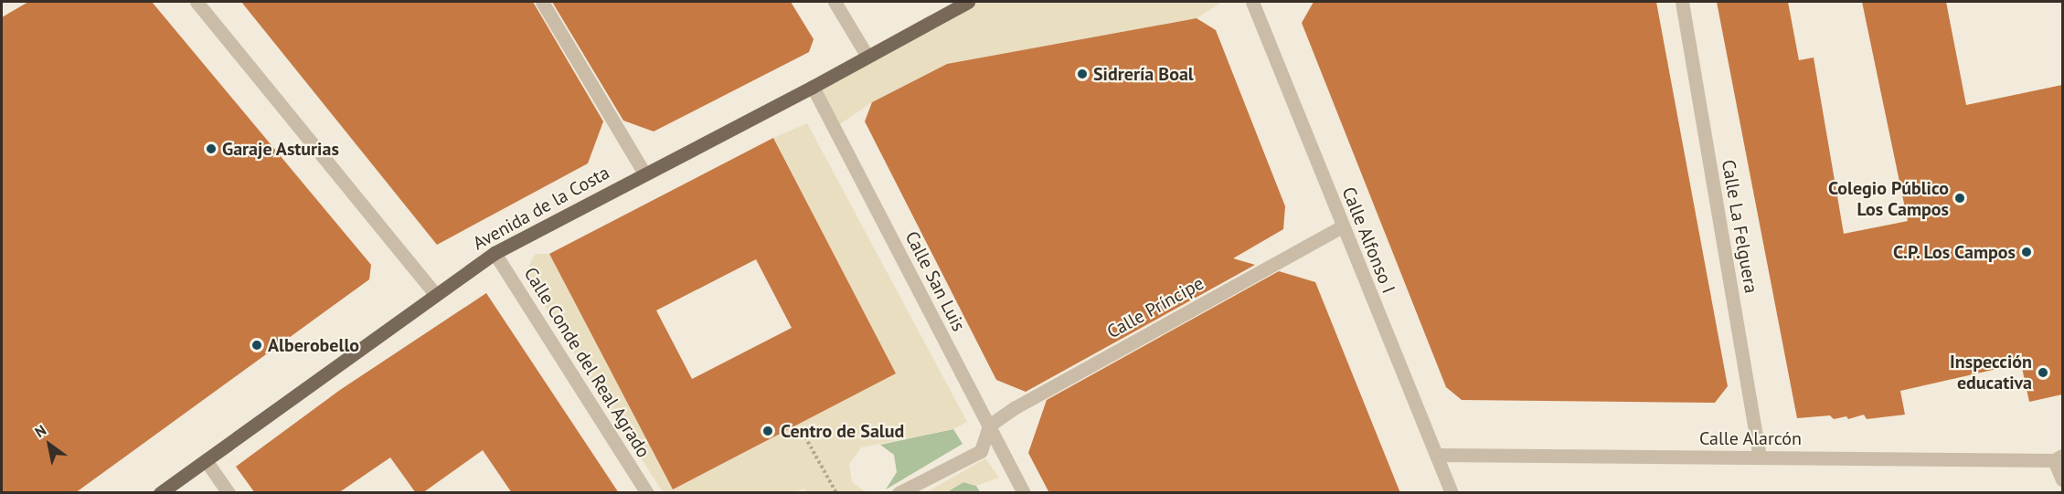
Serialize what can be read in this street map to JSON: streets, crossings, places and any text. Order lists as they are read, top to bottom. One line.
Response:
{"streets":{"main road":["Avenida de la Costa"],"street":["Calle La Felguera","Calle Alfonso I","Calle San Luis","Calle Príncipe","Calle Conde del Real Agrado","Calle Alarcón"]},"crossings":[["Avenida de la Costa","Calle San Luis"],["Avenida de la Costa","Calle Conde del Real Agrado"],["Calle La Felguera","Calle Alarcón"],["Calle Alfonso I","Calle Príncipe"],["Calle Alfonso I","Calle Alarcón"],["Calle San Luis","Calle Príncipe"]],"places":["Sidrería Boal","Garaje Asturias","Colegio Público Los Campos","C.P. Los Campos","Alberobello","Inspección educativa","Centro de Salud"],"north":"top left"}
